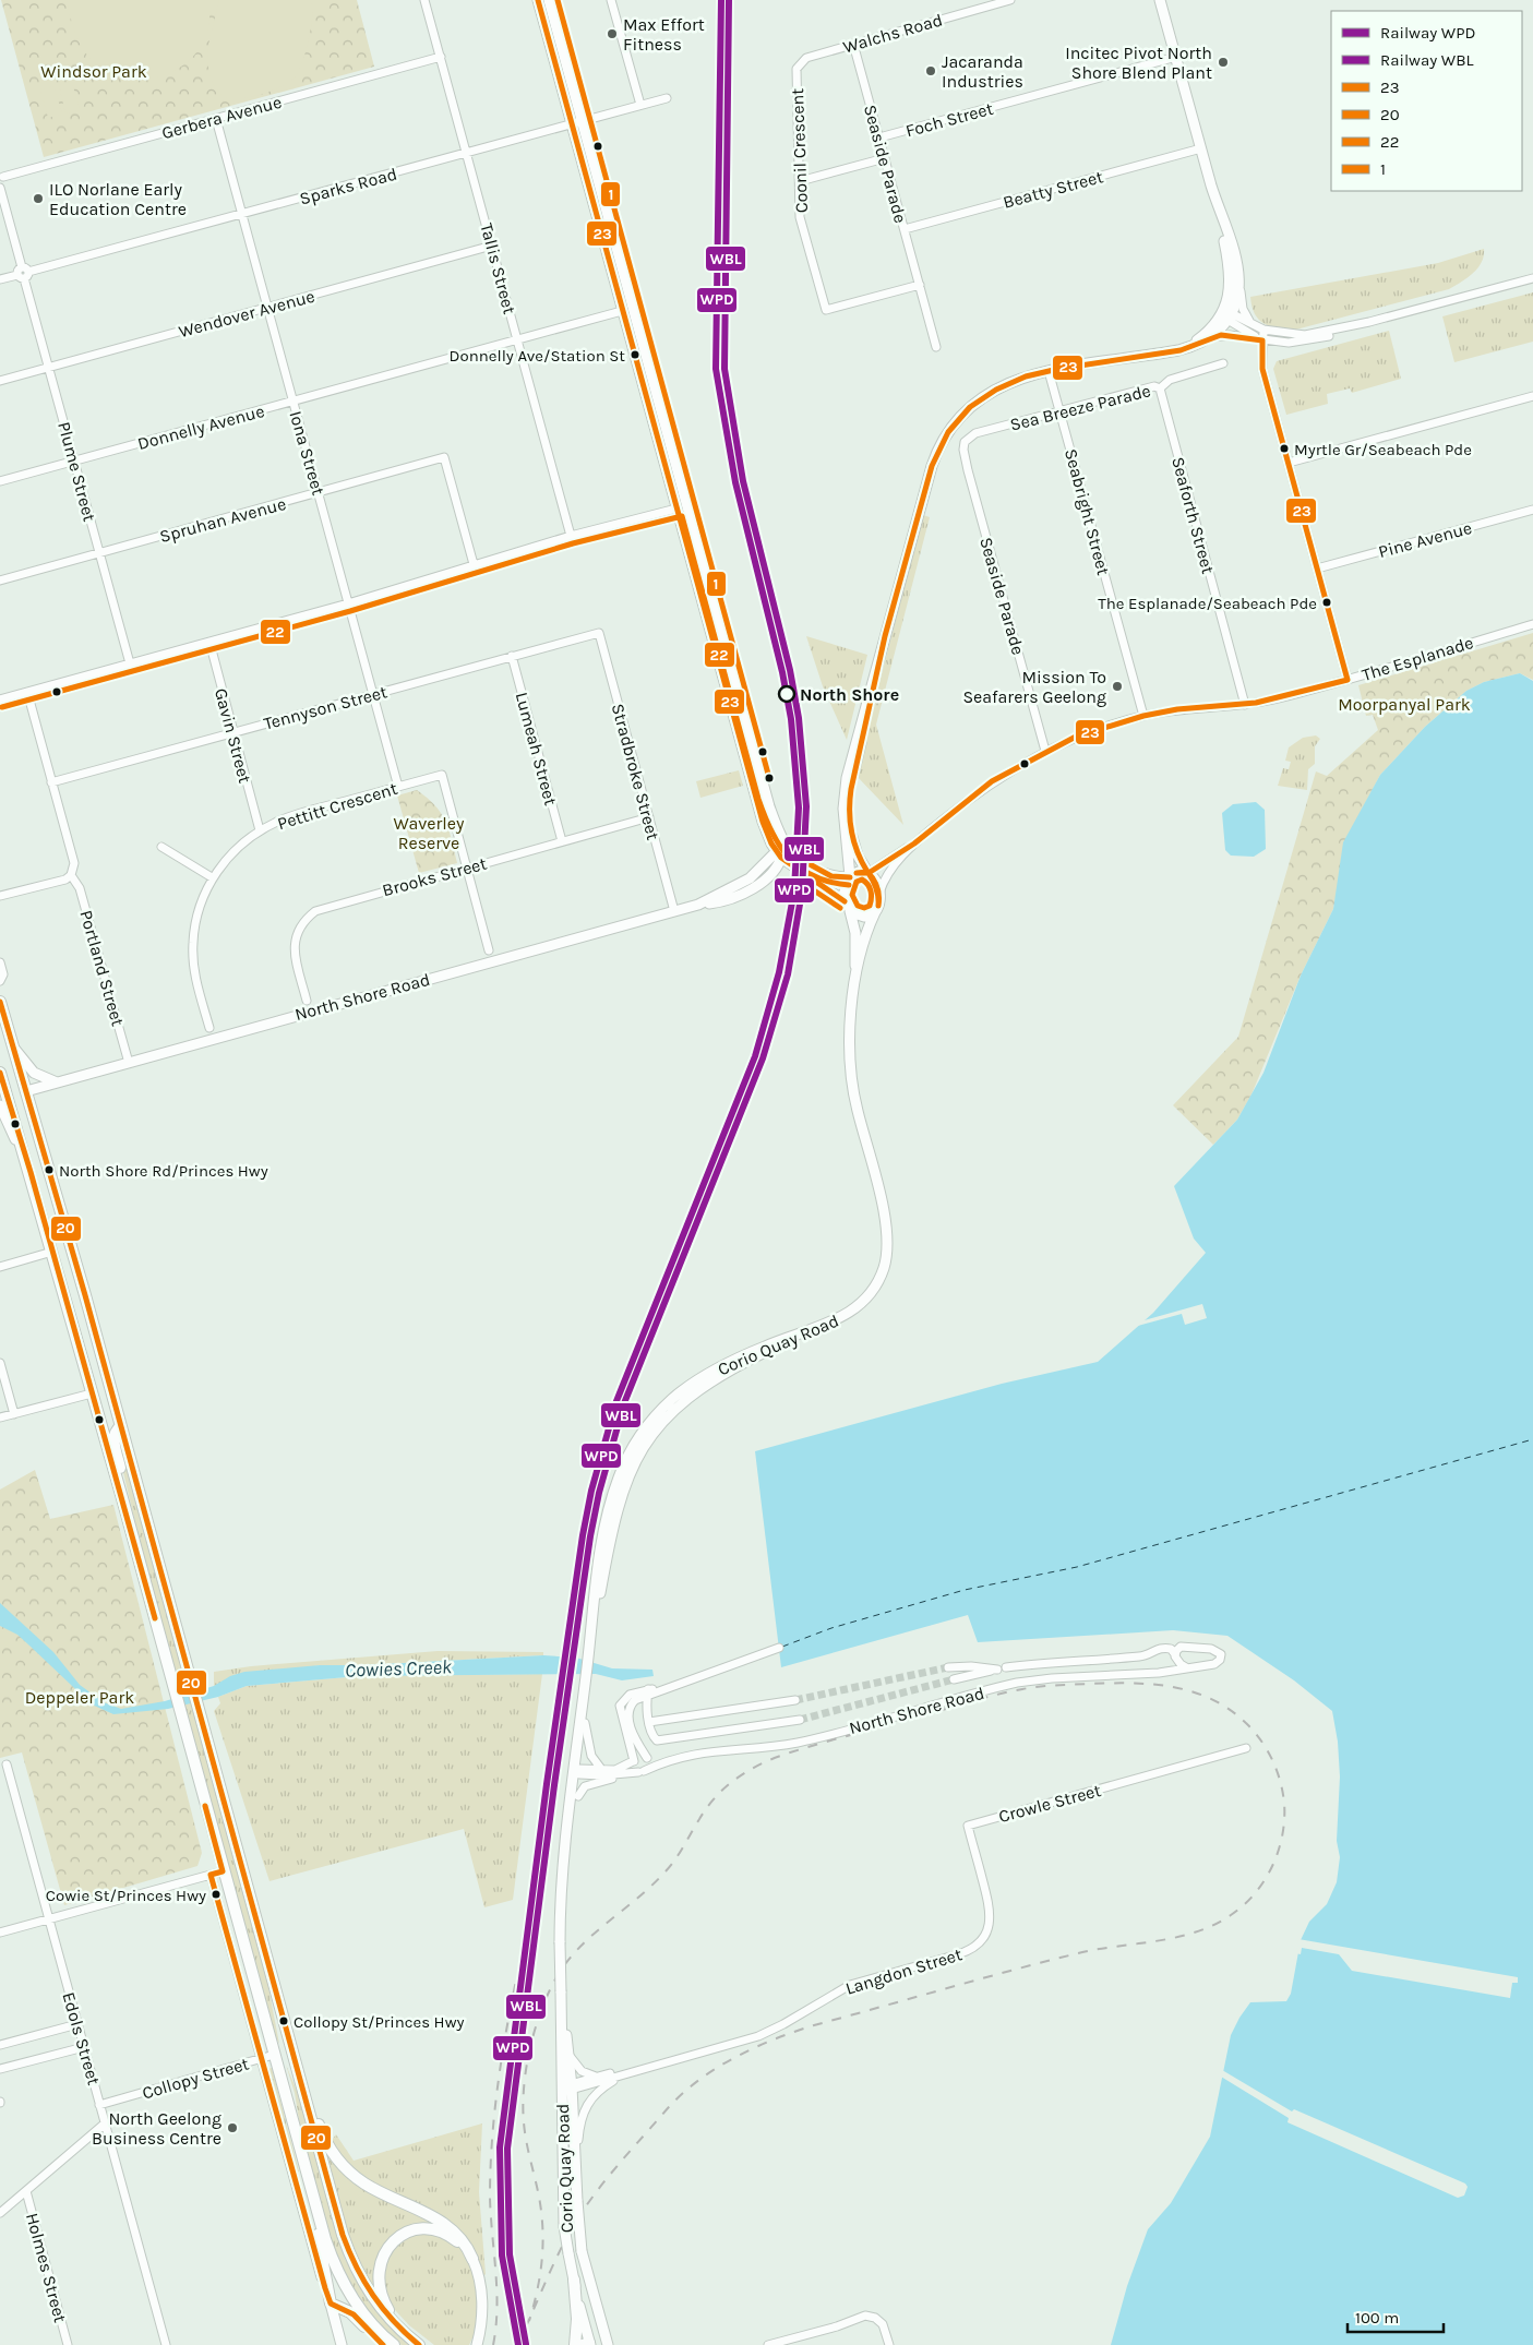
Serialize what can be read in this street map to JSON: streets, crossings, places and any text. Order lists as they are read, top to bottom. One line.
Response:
{"streets":{"highway":["Collopy Street"],"main road":["North Shore Road","Corio Quay Road"],"street":["Walchs Road","Gerbera Avenue","Foch Street","Coonil Crescent","Seaside Parade","Sparks Road","Beatty Street","Tallis Street","Wendover Avenue","Sea Breeze Parade","Donnelly Avenue","Iona Street","Plume Street","Seabright Street","Seaforth Street","Spruhan Avenue","Pine Avenue","The Esplanade","Tennyson Street","Gavin Street","Lumeah Street","Stradbroke Street","Pettitt Crescent","Brooks Street","Portland Street","Crowle Street","Langdon Street","Edols Street","Holmes Street"]},"crossings":[["Walchs Road","Coonil Crescent"],["Walchs Road","Seaside Parade"],["Gerbera Avenue","Tallis Street"],["Gerbera Avenue","Iona Street"],["Foch Street","Seaside Parade"],["Coonil Crescent","Seaside Parade"],["Seaside Parade","Beatty Street"],["Seaside Parade","Sea Breeze Parade"],["Seaside Parade","The Esplanade"],["Sparks Road","Tallis Street"],["Sparks Road","Iona Street"],["Sparks Road","Plume Street"],["Tallis Street","Wendover Avenue"],["Tallis Street","Donnelly Avenue"],["Wendover Avenue","Iona Street"],["Wendover Avenue","Plume Street"],["Sea Breeze Parade","Seabright Street"],["Sea Breeze Parade","Seaforth Street"],["Donnelly Avenue","Iona Street"],["Donnelly Avenue","Plume Street"],["Iona Street","Spruhan Avenue"],["Iona Street","Tennyson Street"],["Iona Street","Pettitt Crescent"],["Plume Street","Spruhan Avenue"],["Seabright Street","The Esplanade"],["Seaforth Street","The Esplanade"],["The Esplanade","Corio Quay Road"],["Tennyson Street","Gavin Street"],["Tennyson Street","Lumeah Street"],["Tennyson Street","Stradbroke Street"],["Gavin Street","Pettitt Crescent"],["Lumeah Street","Brooks Street"],["Stradbroke Street","Brooks Street"],["Stradbroke Street","North Shore Road"],["Pettitt Crescent","Brooks Street"],["Portland Street","North Shore Road"],["North Shore Road","Corio Quay Road"],["Corio Quay Road","Langdon Street"],["Crowle Street","Langdon Street"],["Edols Street","Collopy Street"]],"water":["Cowies Creek"],"parks":["Windsor Park","Moorpanyal Park","Waverley Reserve","Deppeler Park"],"places":["Max Effort Fitness","Incitec Pivot North Shore Blend Plant","Jacaranda Industries","ILO Norlane Early Education Centre","Donnelly Ave/Station St","Myrtle Gr/Seabeach Pde","The Esplanade/Seabeach Pde","Mission To Seafarers Geelong","North Shore","North Shore Rd/Princes Hwy","Cowie St/Princes Hwy","Collopy St/Princes Hwy","North Geelong Business Centre"],"lines":["rail line WPD","rail line WBL","transit line 23","transit line 1","transit line 22","transit line 20"],"legend":["Railway WPD","Railway WBL","23","20","22","1"],"scale_bar":"100 m"}
